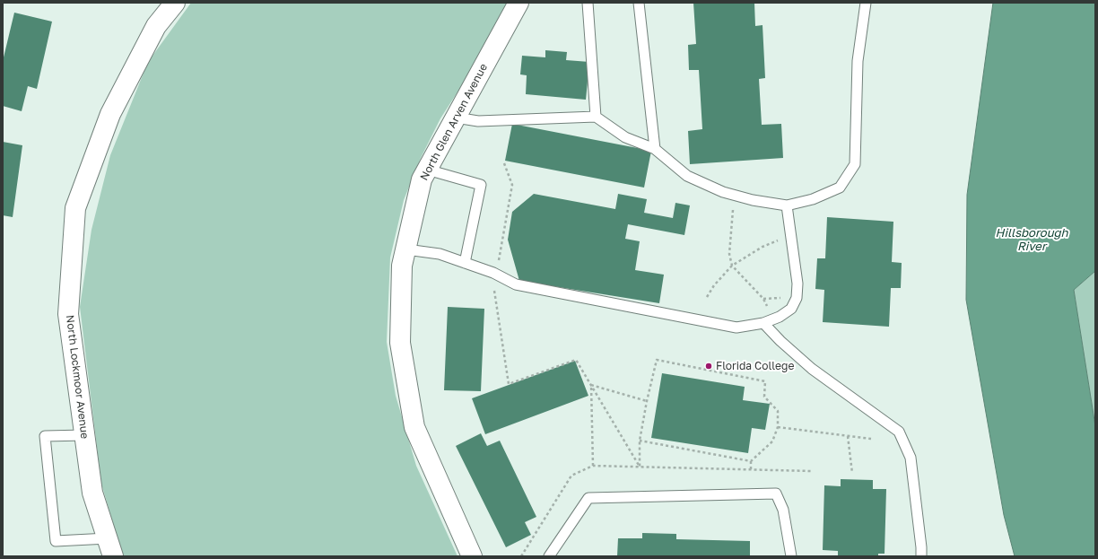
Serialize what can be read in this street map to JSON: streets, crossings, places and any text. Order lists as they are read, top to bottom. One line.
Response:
{"streets":{"street":["North Glen Arven Avenue","North Lockmoor Avenue"]},"water":["Hillsborough River"],"places":["Florida College"]}
